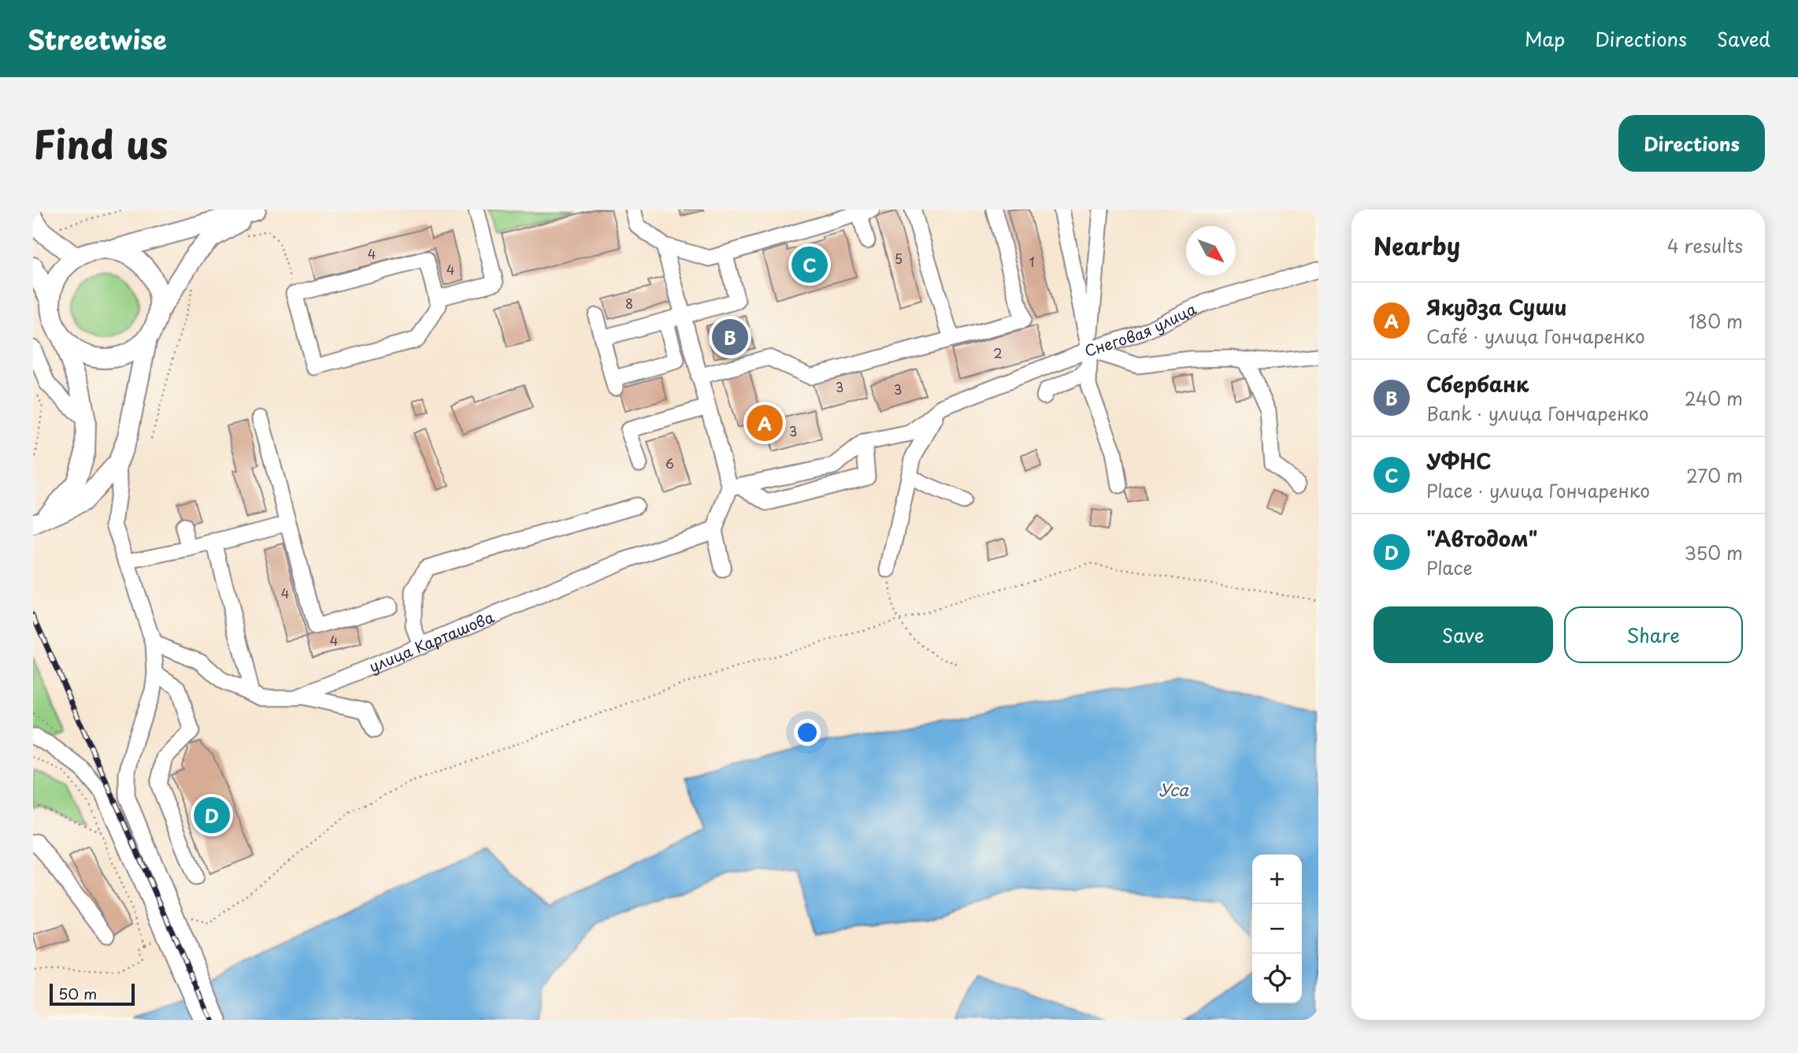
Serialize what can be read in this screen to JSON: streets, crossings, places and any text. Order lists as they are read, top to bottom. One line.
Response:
{"streets":{"street":["Снеговая улица","улица Карташова"]},"water":["Уса"],"house_numbers":["4","5","1","4","8","2","3","3","3","6","4","4"],"scale_bar":"50 m","north":"bottom right","page":{"header":"Streetwise","nav":["Map","Directions","Saved"],"title":"Find us","buttons":["Directions",["Save","Share"]],"heading":["Nearby","4 results"],"pins":["C","B","A","D"],"list":[{"mark":"A","name":"Якудза Суши","note":"Café · улица Гончаренко","value":"180 m"},{"mark":"B","name":"Сбербанк","note":"Bank · улица Гончаренко","value":"240 m"},{"mark":"C","name":"УФНС","note":"Place · улица Гончаренко","value":"270 m"},{"mark":"D","name":"\"Автодом\"","note":"Place","value":"350 m"}],"map_buttons":["+","−"],"scale":"50 m"}}
